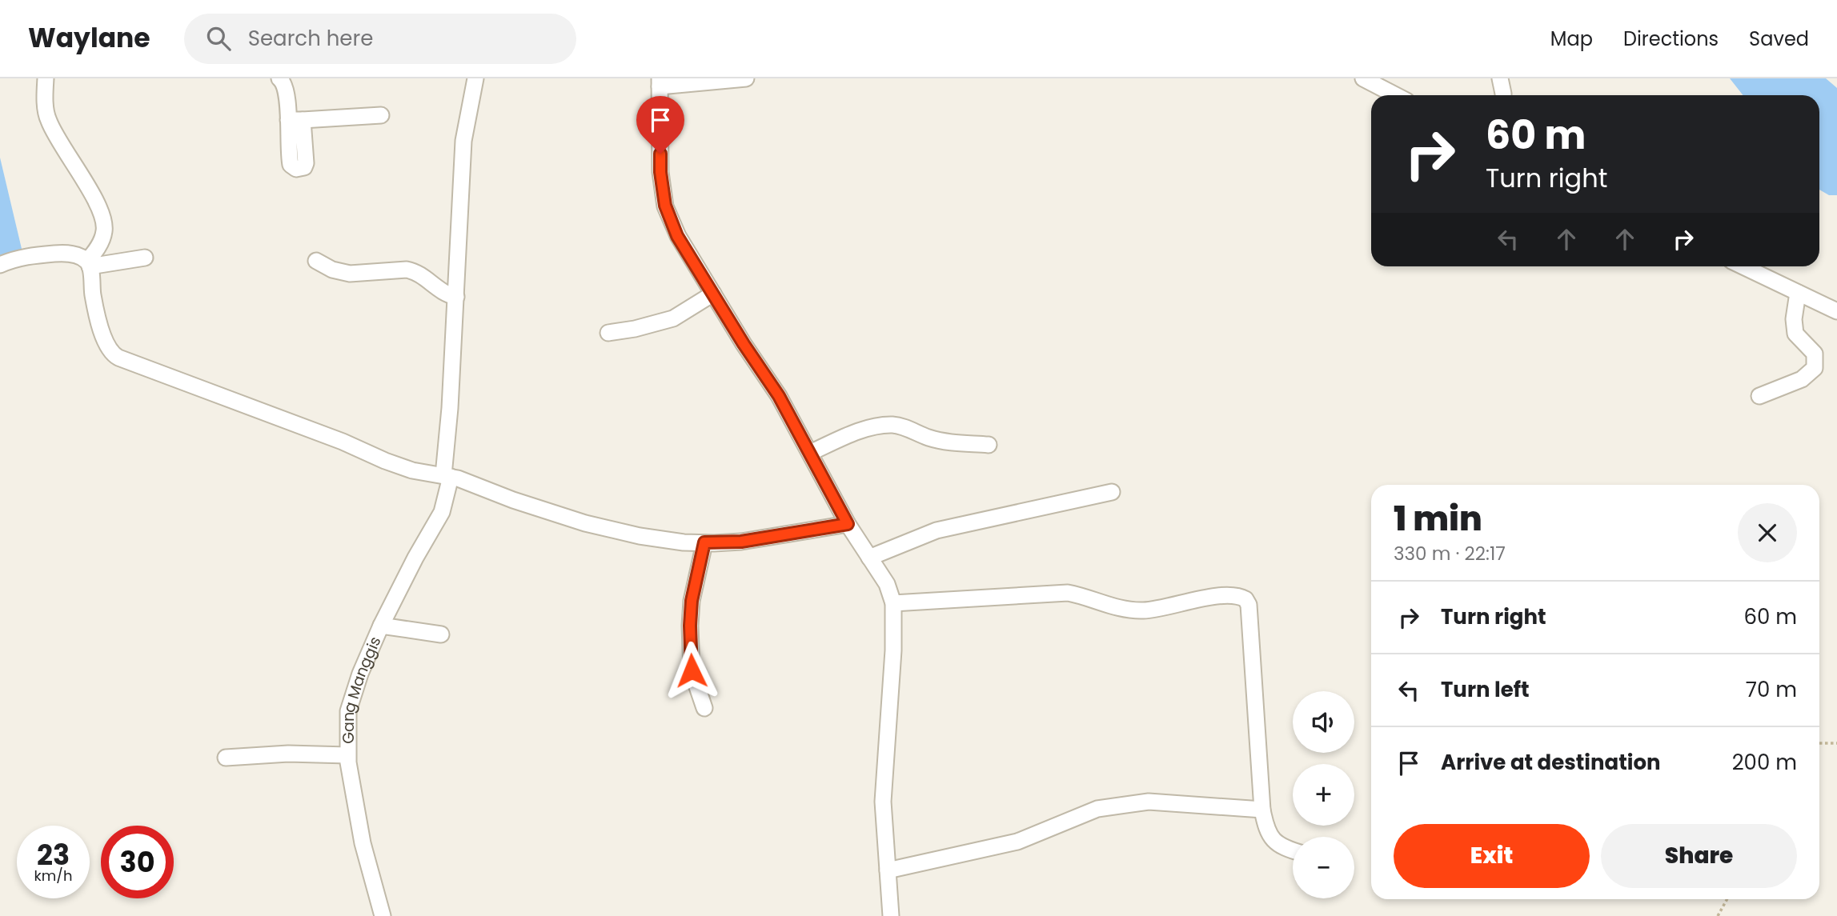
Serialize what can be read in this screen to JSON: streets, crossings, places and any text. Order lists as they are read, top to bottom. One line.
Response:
{"streets":{"street":["Gang Manggis"]},"page":{"header":"Waylane","search":"Search here","nav":["Map","Directions","Saved"],"turn":["60 m","Turn right"],"heading":["1 min","330 m · 22:17"],"list":[{"name":"Turn right","value":"60 m"},{"name":"Turn left","value":"70 m"},{"name":"Arrive at destination","value":"200 m"}],"map_buttons":["+","−"],"buttons":["Exit","Share"],"speed":"23 km/h","limit":"30"}}
